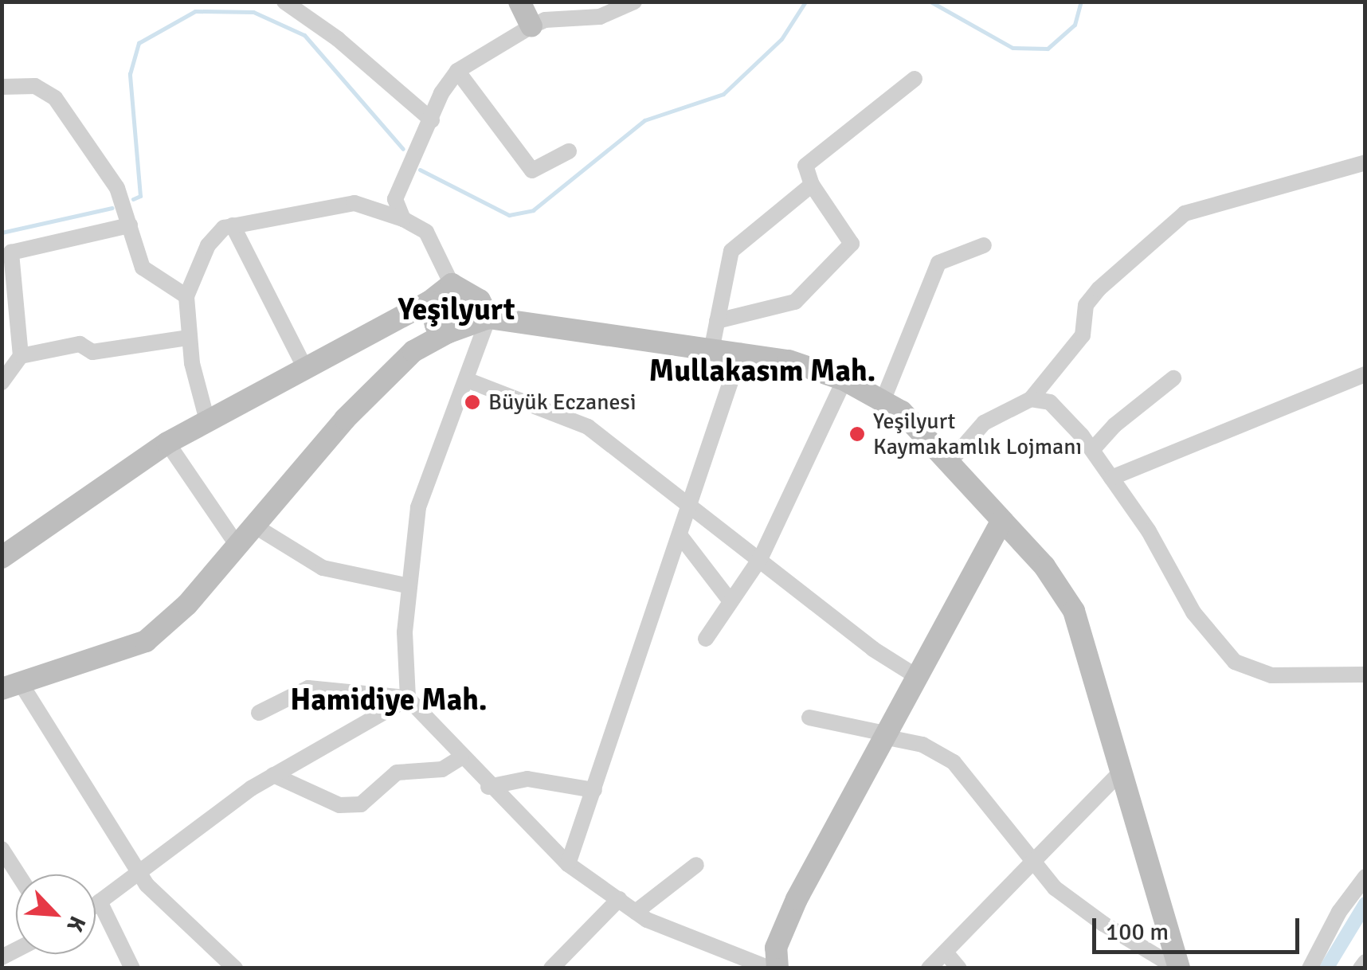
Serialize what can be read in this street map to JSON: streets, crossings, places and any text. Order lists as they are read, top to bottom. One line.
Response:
{"districts":["Yeşilyurt","Mullakasım Mah.","Hamidiye Mah."],"places":["Büyük Eczanesi","Yeşilyurt Kaymakamlık Lojmanı"],"scale_bar":"100 m","north":"bottom right"}
